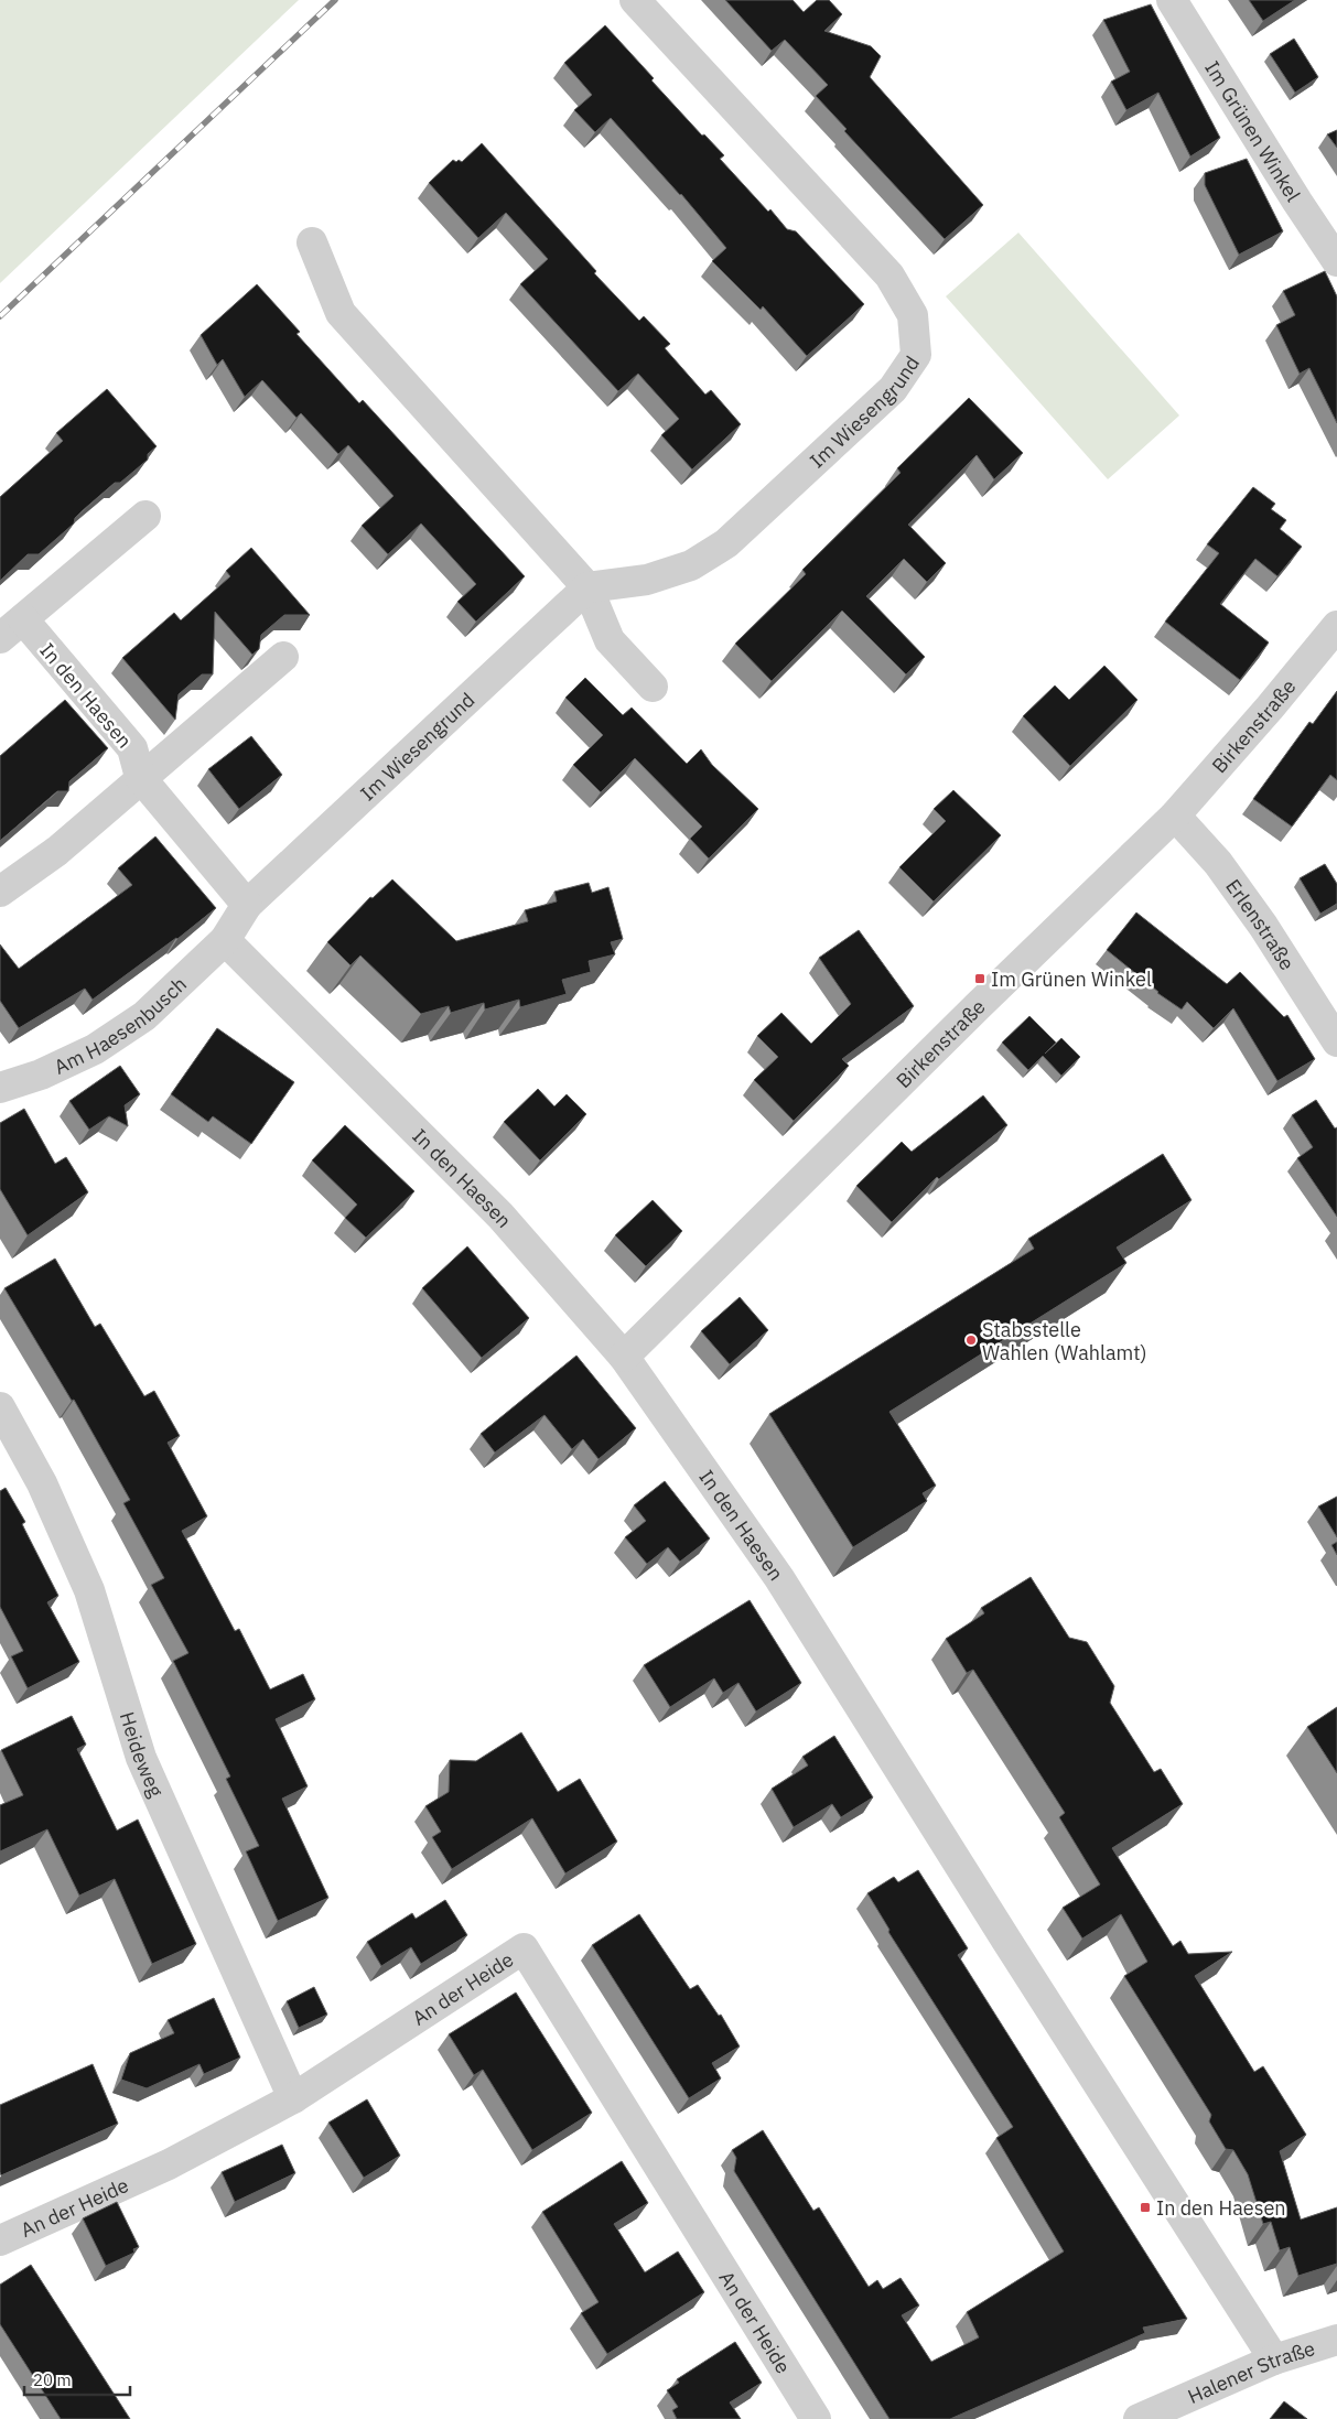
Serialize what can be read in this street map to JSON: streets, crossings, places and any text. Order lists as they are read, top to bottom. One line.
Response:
{"streets":{"street":["Im Grünen Winkel","Im Wiesengrund","In den Haesen","Birkenstraße","Erlenstraße","Am Haesenbusch","Heideweg","An der Heide","Halener Straße"]},"crossings":[["Im Wiesengrund","In den Haesen"],["In den Haesen","Birkenstraße"],["In den Haesen","Am Haesenbusch"],["In den Haesen","Halener Straße"],["Birkenstraße","Erlenstraße"],["Heideweg","An der Heide"]],"places":{"transit":["Im Grünen Winkel","In den Haesen"],"other":["Stabsstelle Wahlen (Wahlamt)"]},"scale_bar":"20 m"}
